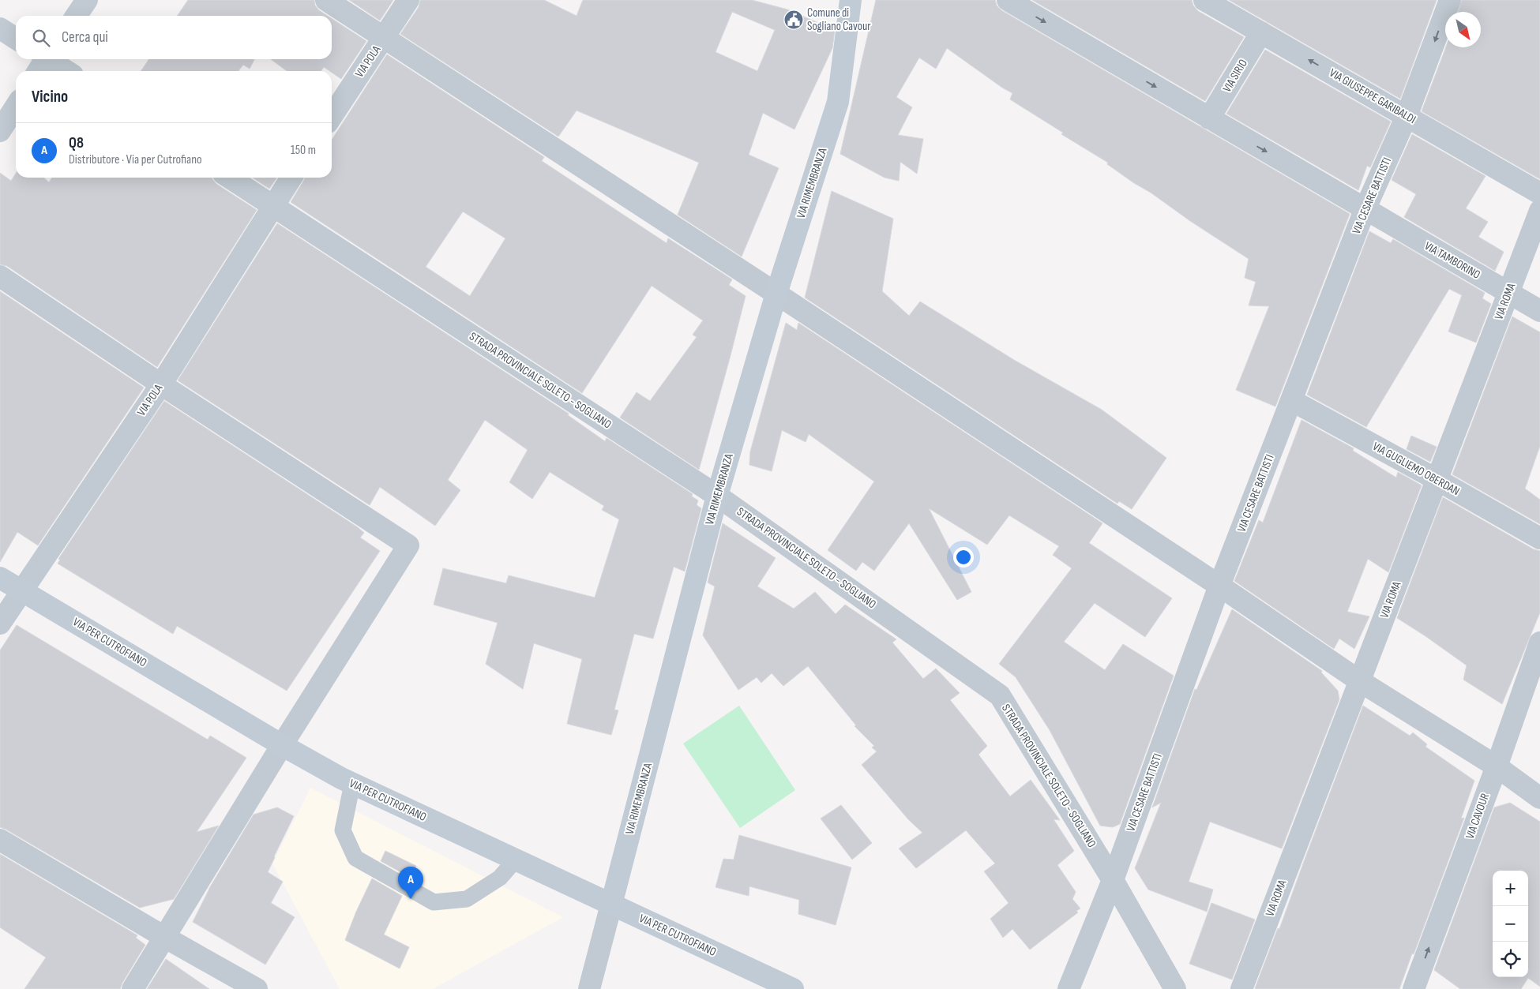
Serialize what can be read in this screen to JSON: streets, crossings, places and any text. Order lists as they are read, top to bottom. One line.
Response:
{"streets":{"street":["VIA POLA","VIA SIRIO","VIA GIUSEPPE GARIBALDI","VIA RIMEMBRANZA","VIA CESARE BATTISTI","VIA TAMBORINO","VIA ROMA","STRADA PROVINCIALE SOLETO - SOGLIANO","VIA GUGLIEMO OBERDAN","VIA PER CUTROFIANO","VIA CAVOUR"]},"crossings":[["VIA POLA","STRADA PROVINCIALE SOLETO - SOGLIANO"],["VIA POLA","VIA PER CUTROFIANO"],["VIA SIRIO","VIA GIUSEPPE GARIBALDI"],["VIA SIRIO","VIA TAMBORINO"],["VIA GIUSEPPE GARIBALDI","VIA CESARE BATTISTI"],["VIA RIMEMBRANZA","STRADA PROVINCIALE SOLETO - SOGLIANO"],["VIA RIMEMBRANZA","VIA PER CUTROFIANO"],["VIA CESARE BATTISTI","VIA TAMBORINO"],["VIA CESARE BATTISTI","STRADA PROVINCIALE SOLETO - SOGLIANO"],["VIA CESARE BATTISTI","VIA GUGLIEMO OBERDAN"],["VIA TAMBORINO","VIA ROMA"],["VIA ROMA","VIA GUGLIEMO OBERDAN"]],"one_way":["VIA GIUSEPPE GARIBALDI","VIA TAMBORINO","VIA CAVOUR"],"places":{"public building":["Comune di Sogliano Cavour"]},"north":"bottom right","page":{"search":"Cerca qui","heading":"Vicino","list":[{"mark":"A","name":"Q8","note":"Distributore · Via per Cutrofiano","value":"150 m"}],"pins":"A","map_buttons":["+","−"]}}
